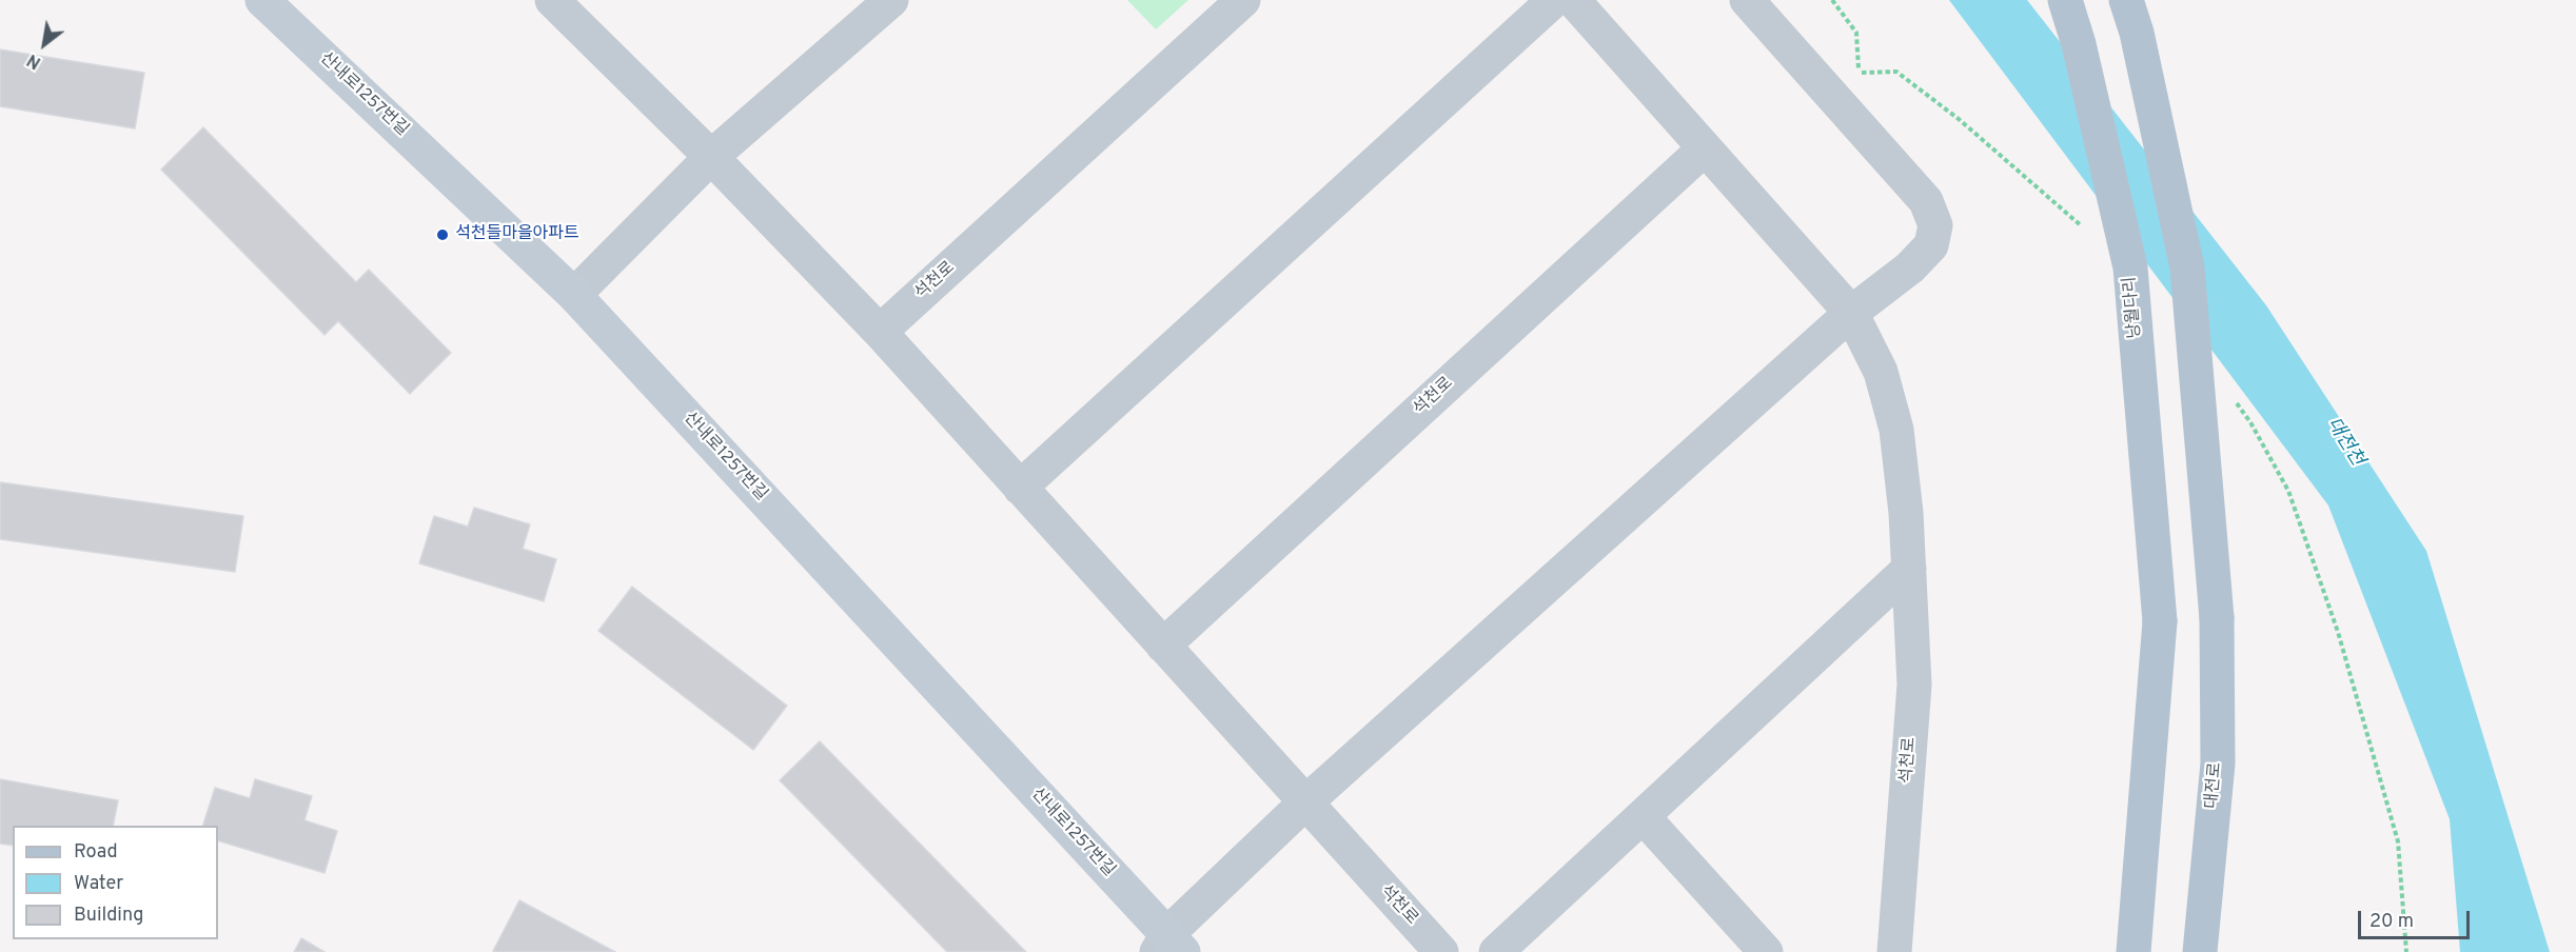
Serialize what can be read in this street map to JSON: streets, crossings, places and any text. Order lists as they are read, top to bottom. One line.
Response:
{"streets":{"main road":["산내로1257번길","낭월다리","대전로"],"street":["석천로"]},"water":["대전천"],"places":["석천들마을아파트"],"legend":["Road","Water","Building"],"scale_bar":"20 m","north":"bottom left"}
